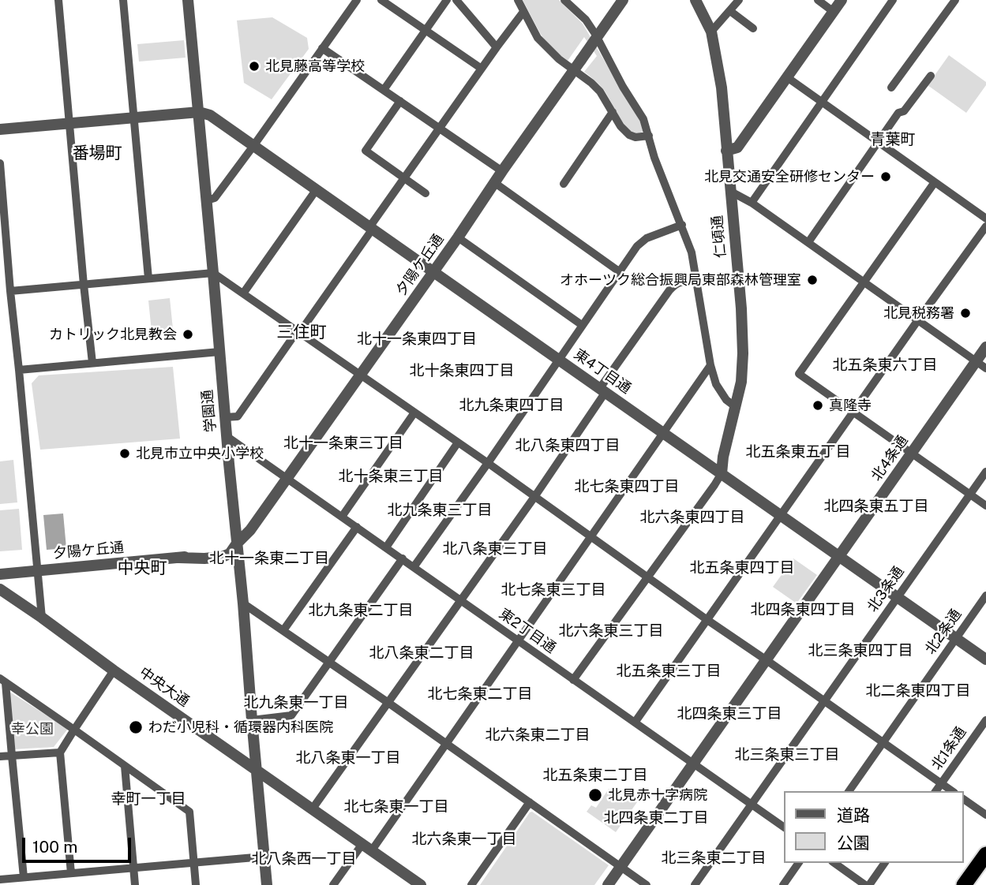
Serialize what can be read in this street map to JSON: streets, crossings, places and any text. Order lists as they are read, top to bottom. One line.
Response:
{"streets":{"street":["仁頃通","夕陽ケ丘通","東4丁目通","学園通","北4条通","北3条通","東2丁目通","北2条通","中央大通","北1条通"]},"crossings":[["仁頃通","東4丁目通"],["夕陽ケ丘通","東4丁目通"],["夕陽ケ丘通","学園通"],["夕陽ケ丘通","東2丁目通"],["東4丁目通","学園通"],["東4丁目通","北4条通"],["東4丁目通","北3条通"],["東4丁目通","北2条通"],["学園通","東2丁目通"],["学園通","中央大通"],["北4条通","東2丁目通"],["北3条通","東2丁目通"]],"districts":["青葉町","番場町","三住町","北十一条東四丁目","北五条東六丁目","北十条東四丁目","北九条東四丁目","北十一条東三丁目","北八条東四丁目","北五条東五丁目","北十条東三丁目","北七条東四丁目","北四条東五丁目","北九条東三丁目","北六条東四丁目","北八条東三丁目","北十一条東二丁目","北五条東四丁目","中央町","北七条東三丁目","北四条東四丁目","北九条東二丁目","北六条東三丁目","北三条東四丁目","北八条東二丁目","北五条東三丁目","北二条東四丁目","北七条東二丁目","北九条東一丁目","北四条東三丁目","北六条東二丁目","北三条東三丁目","北八条東一丁目","北五条東二丁目","幸町一丁目","北七条東一丁目","北四条東二丁目","北六条東一丁目","北三条東二丁目","北八条西一丁目"],"parks":["幸公園"],"places":["北見藤高等学校","北見交通安全研修センター","オホーツク総合振興局東部森林管理室","北見税務署","カトリック北見教会","真隆寺","北見市立中央小学校","わだ小児科・循環器内科医院","北見赤十字病院"],"legend":["道路","公園"],"scale_bar":"100 m"}
